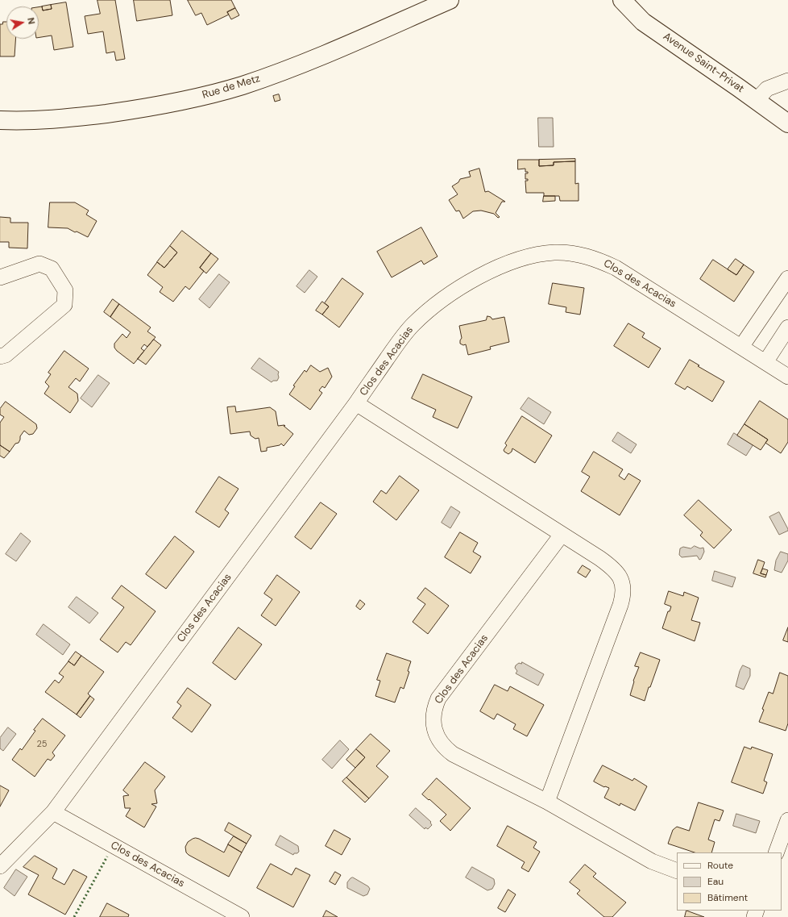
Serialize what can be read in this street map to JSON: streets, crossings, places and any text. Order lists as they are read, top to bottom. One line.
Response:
{"streets":{"main road":["Avenue Saint-Privat","Rue de Metz"],"street":["Clos des Acacias"]},"house_numbers":["25"],"legend":["Route","Eau","Bâtiment"],"north":"right"}
